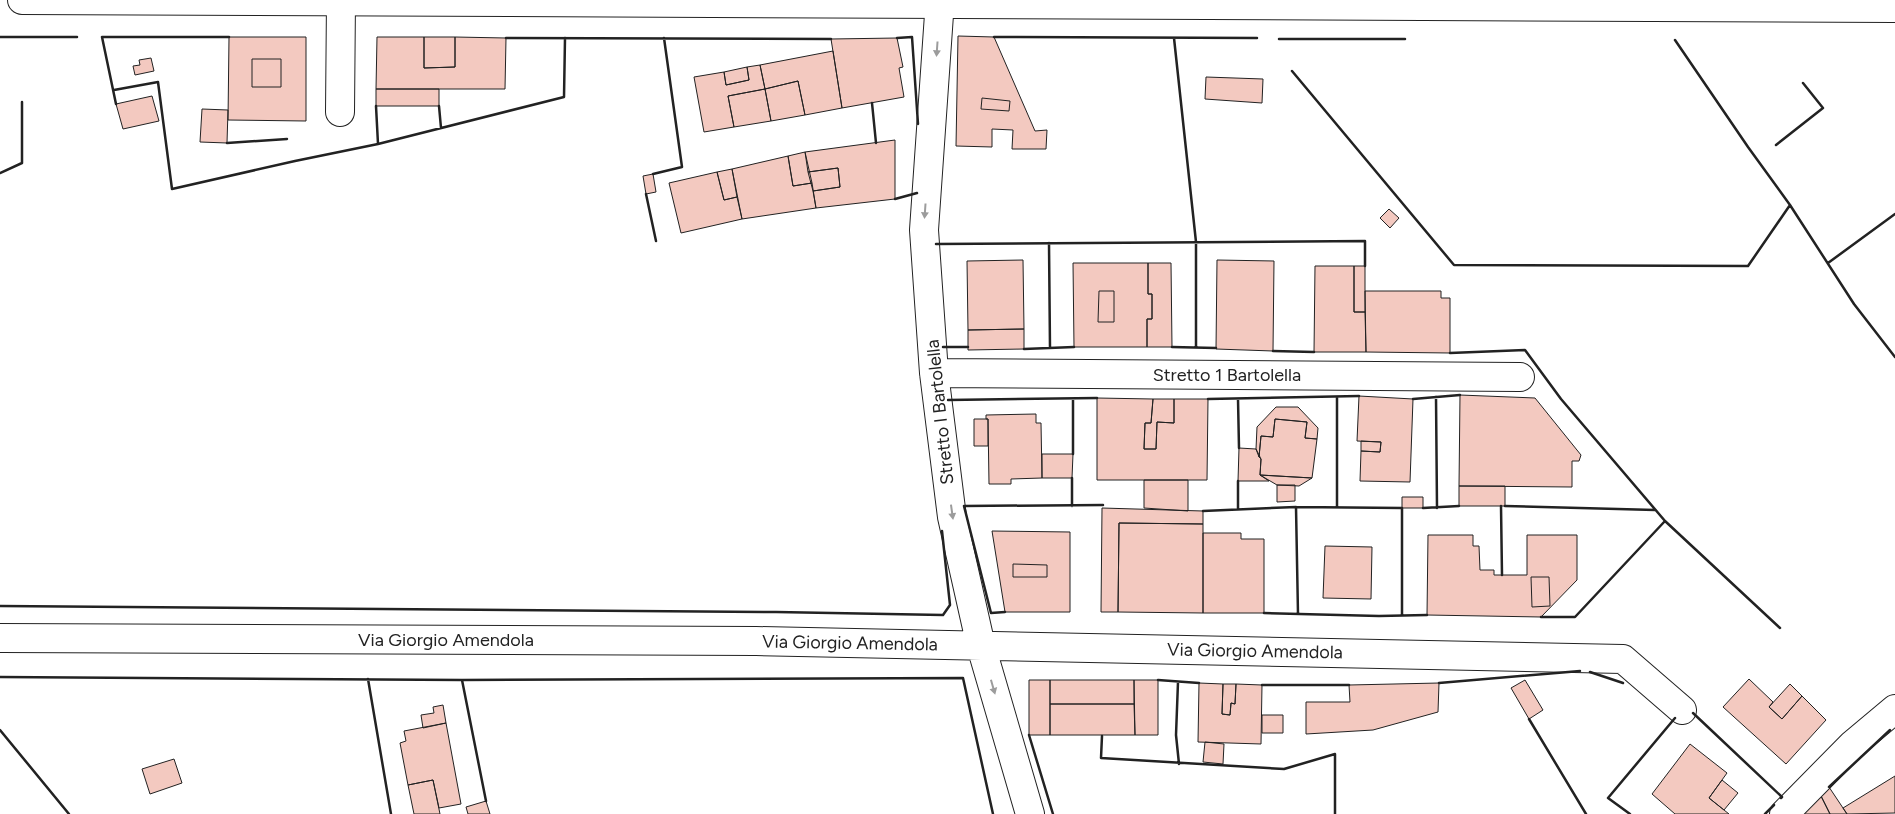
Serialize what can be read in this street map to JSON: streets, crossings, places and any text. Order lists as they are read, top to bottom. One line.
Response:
{"streets":{"street":["Stretto 1 Bartolella","Stretto I Bartolella","Via Giorgio Amendola"]},"crossings":[["Stretto 1 Bartolella","Stretto I Bartolella"],["Stretto I Bartolella","Via Giorgio Amendola"]],"one_way":["Stretto I Bartolella"]}
